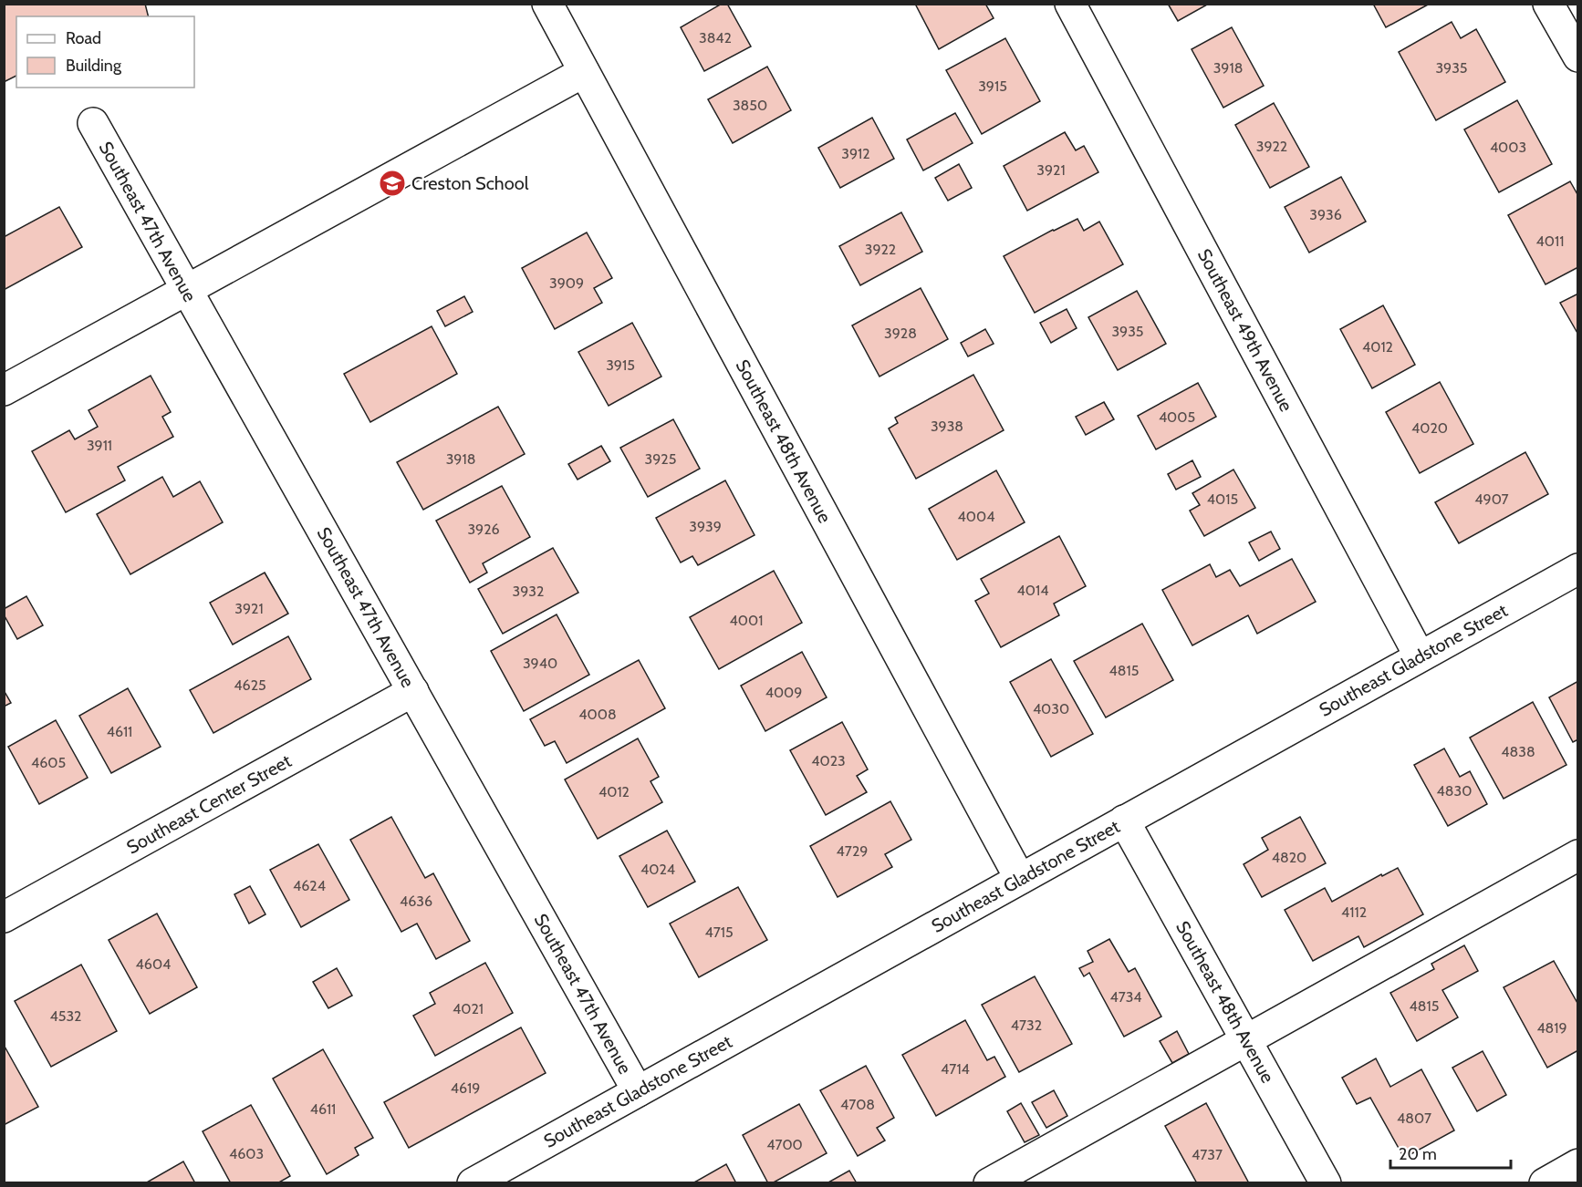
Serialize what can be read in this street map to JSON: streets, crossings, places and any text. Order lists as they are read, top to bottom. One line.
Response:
{"streets":{"street":["Southeast 47th Avenue","Southeast 49th Avenue","Southeast 48th Avenue","Southeast Gladstone Street","Southeast Center Street"]},"crossings":[["Southeast 47th Avenue","Southeast Gladstone Street"],["Southeast 47th Avenue","Southeast Center Street"],["Southeast 49th Avenue","Southeast Gladstone Street"],["Southeast 48th Avenue","Southeast Gladstone Street"]],"places":{"school or university":["Creston School"]},"house_numbers":["3842","3918","3935","3915","3850","3922","4003","3912","3921","3936","4011","3922","3909","3935","3928","4012","3915","4005","3938","4020","3911","3918","3925","4015","4907","4004","3939","3926","4014","3932","3921","4001","3940","4815","4625","4009","4030","4008","4611","4838","4023","4605","4830","4012","4729","4820","4024","4624","4636","4112","4715","4604","4734","4815","4021","4532","4732","4819","4714","4619","4708","4611","4807","4700","4603","4737"],"legend":["Road","Building"],"scale_bar":"20 m"}
